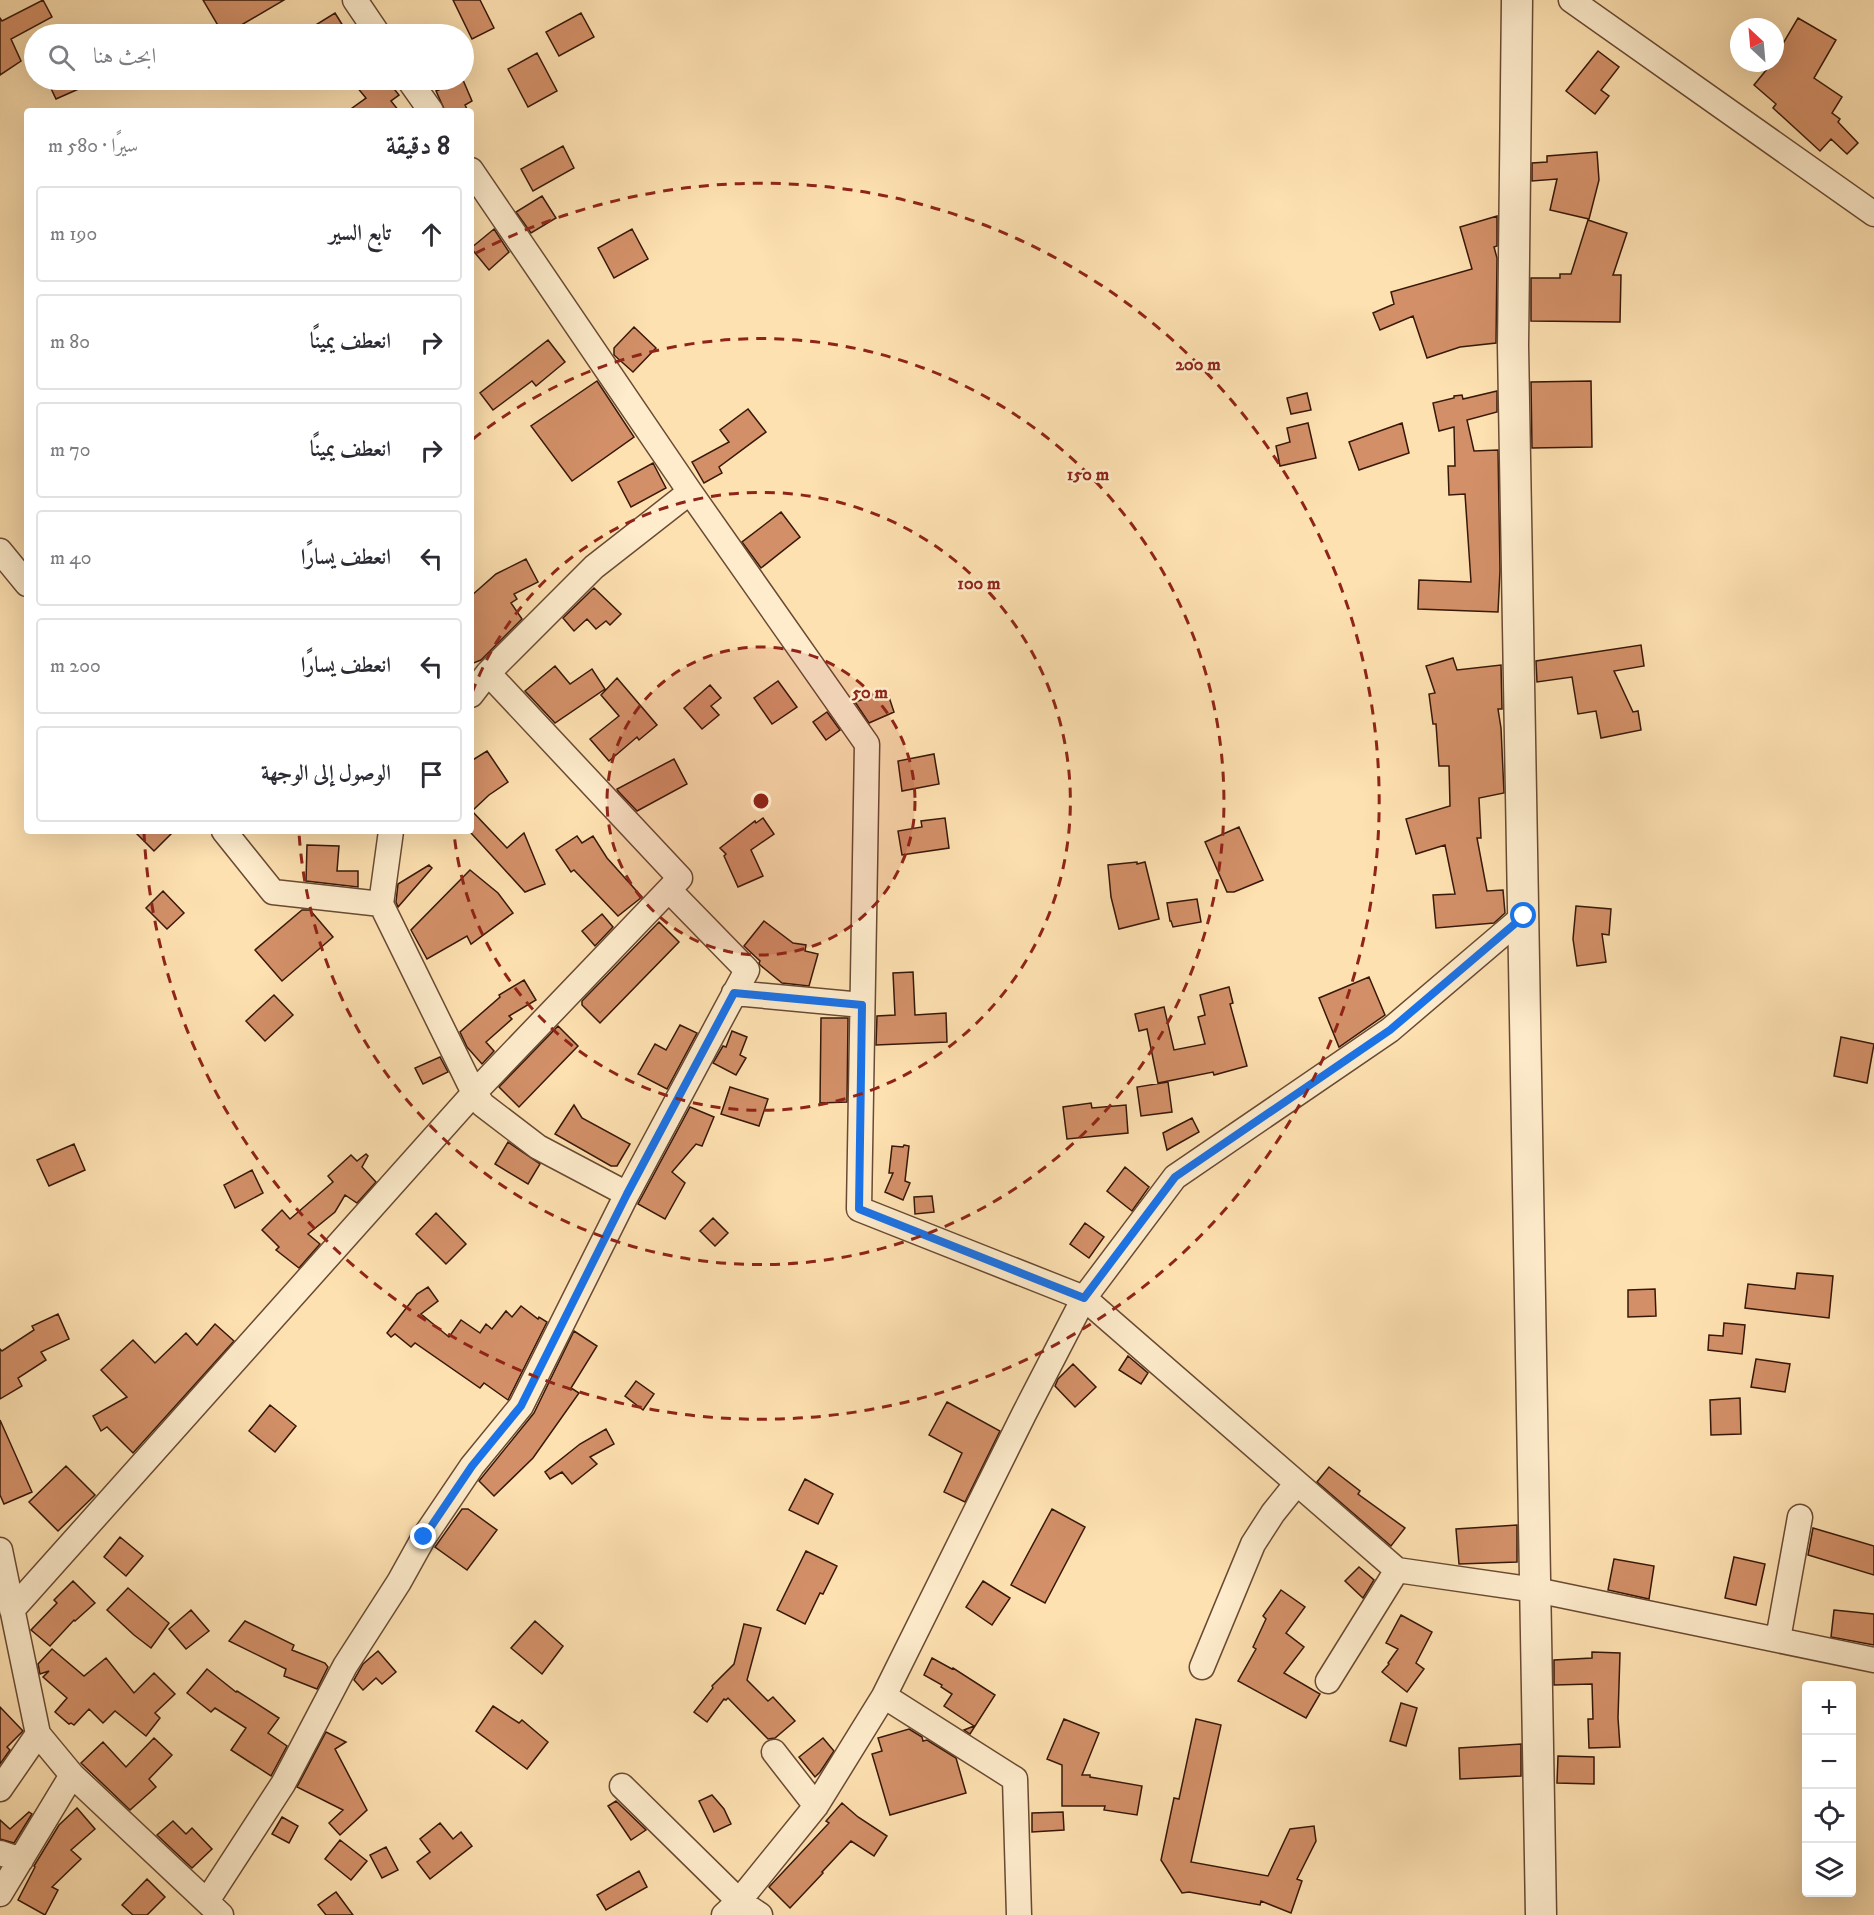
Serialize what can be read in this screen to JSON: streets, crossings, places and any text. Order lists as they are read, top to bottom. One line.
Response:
{"north":"top left","page":{"search":"ابحث هنا","heading":["8 دقيقة","سيرًا · 580 m"],"list":[["تابع السير","190 m"],["انعطف يمينًا","80 m"],["انعطف يمينًا","70 m"],["انعطف يسارًا","40 m"],["انعطف يسارًا","200 m"],"الوصول إلى الوجهة"],"map_buttons":["+","−"]},"rings":["200 m","150 m","100 m","50 m"]}
